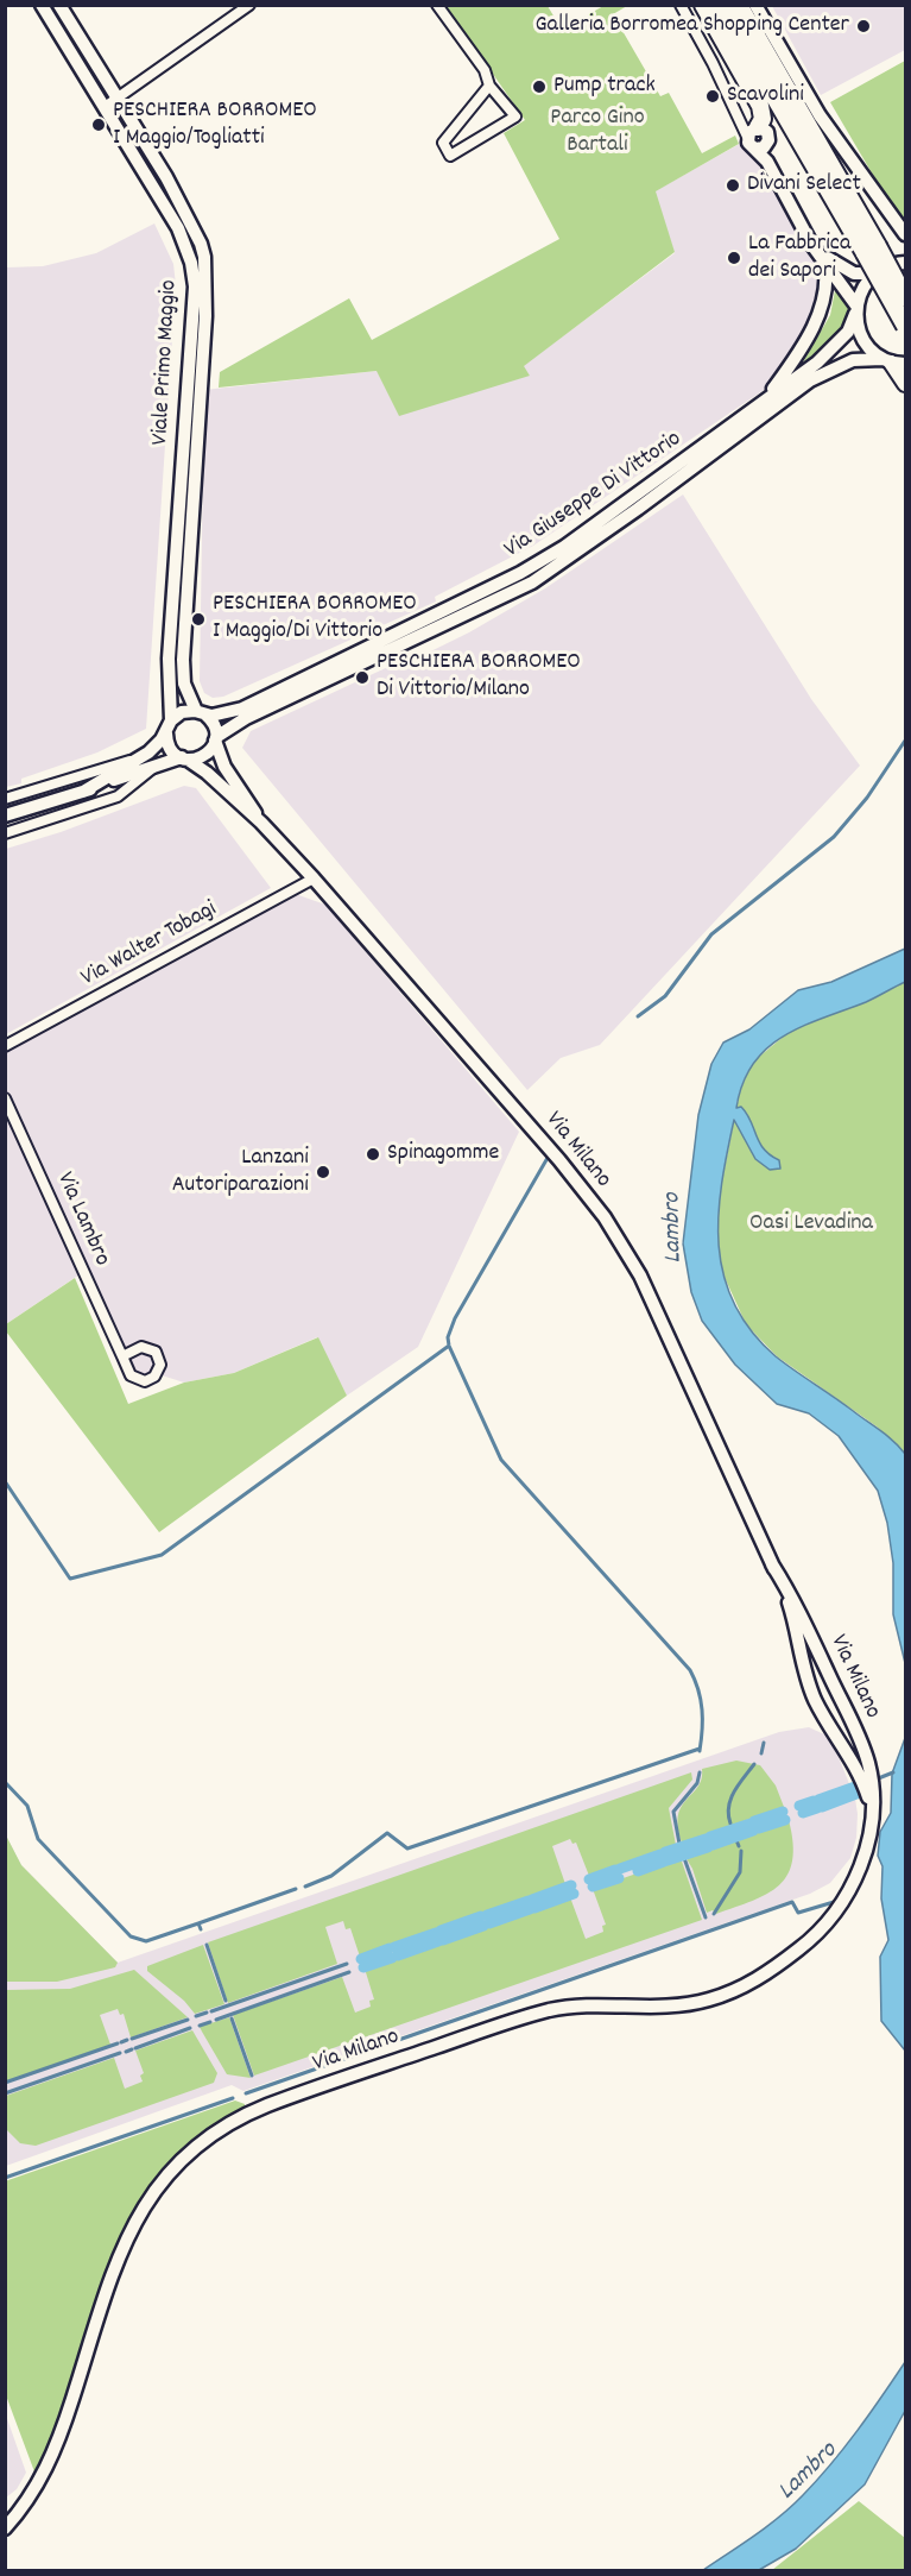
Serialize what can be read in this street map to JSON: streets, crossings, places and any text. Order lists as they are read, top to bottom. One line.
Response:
{"streets":{"street":["Viale Primo Maggio","Via Giuseppe Di Vittorio","Via Walter Tobagi","Via Milano","Via Lambro"]},"crossings":[["Viale Primo Maggio","Via Giuseppe Di Vittorio"],["Viale Primo Maggio","Via Milano"],["Via Giuseppe Di Vittorio","Via Milano"],["Via Walter Tobagi","Via Milano"]],"water":["Lambro"],"parks":["Parco Gino Bartali","Oasi Levadina"],"places":["Galleria Borromea Shopping Center","Pump track","Scavolini","PESCHIERA BORROMEO I Maggio/Togliatti","Divani Select","La Fabbrica dei Sapori","PESCHIERA BORROMEO I Maggio/Di Vittorio","PESCHIERA BORROMEO Di Vittorio/Milano","Spinagomme","Lanzani Autoriparazioni"]}
